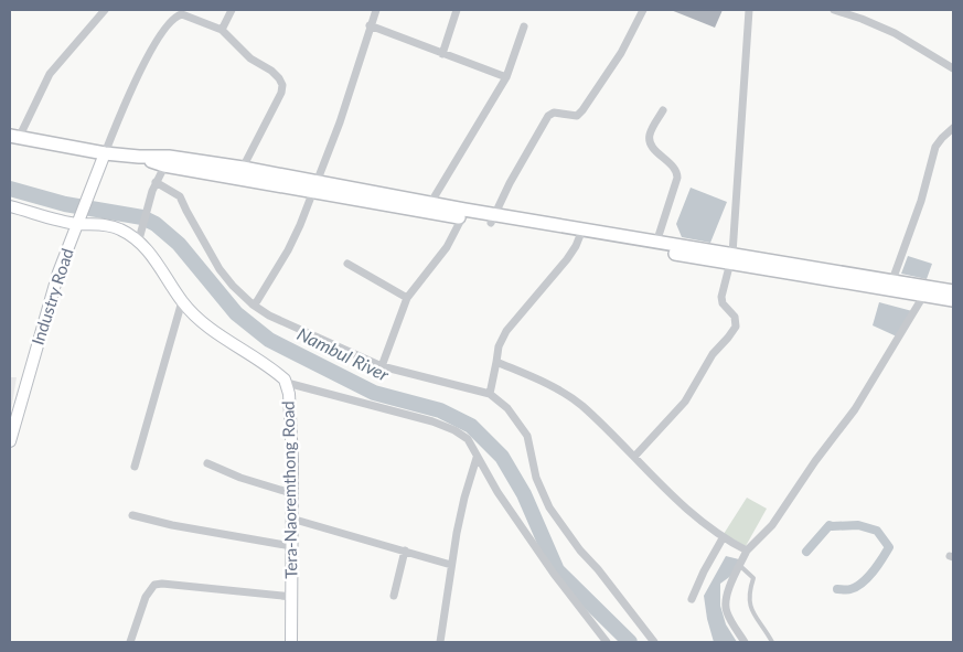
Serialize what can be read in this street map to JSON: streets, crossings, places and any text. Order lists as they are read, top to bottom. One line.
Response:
{"streets":{"street":["Industry Road","Tera-Naoremthong Road"]},"crossings":[["Industry Road","Tera-Naoremthong Road"]],"water":["Nambul River"]}
